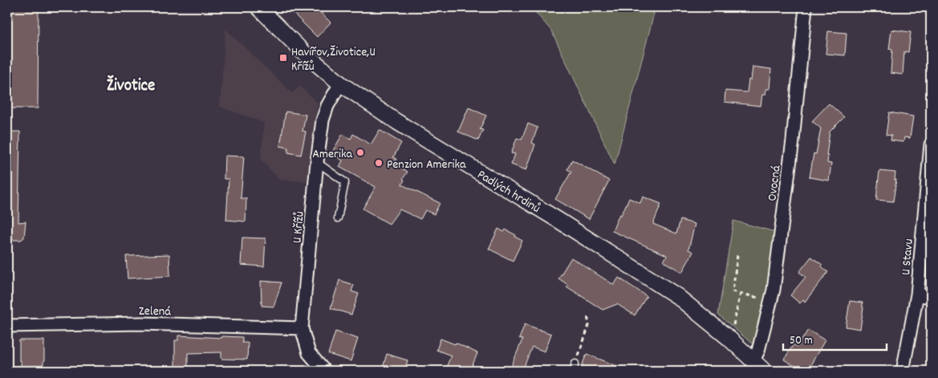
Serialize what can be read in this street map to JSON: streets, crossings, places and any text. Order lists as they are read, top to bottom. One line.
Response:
{"streets":{"street":["Ovocná","Padlých hrdinů","U Křížů","U Stavu","Zelená"]},"crossings":[["Ovocná","Padlých hrdinů"],["Padlých hrdinů","U Křížů"],["U Křížů","Zelená"]],"districts":["Životice"],"places":{"transit":["Havířov,Životice,U Křížů"],"other":["Amerika","Penzion Amerika"]},"scale_bar":"50 m"}
